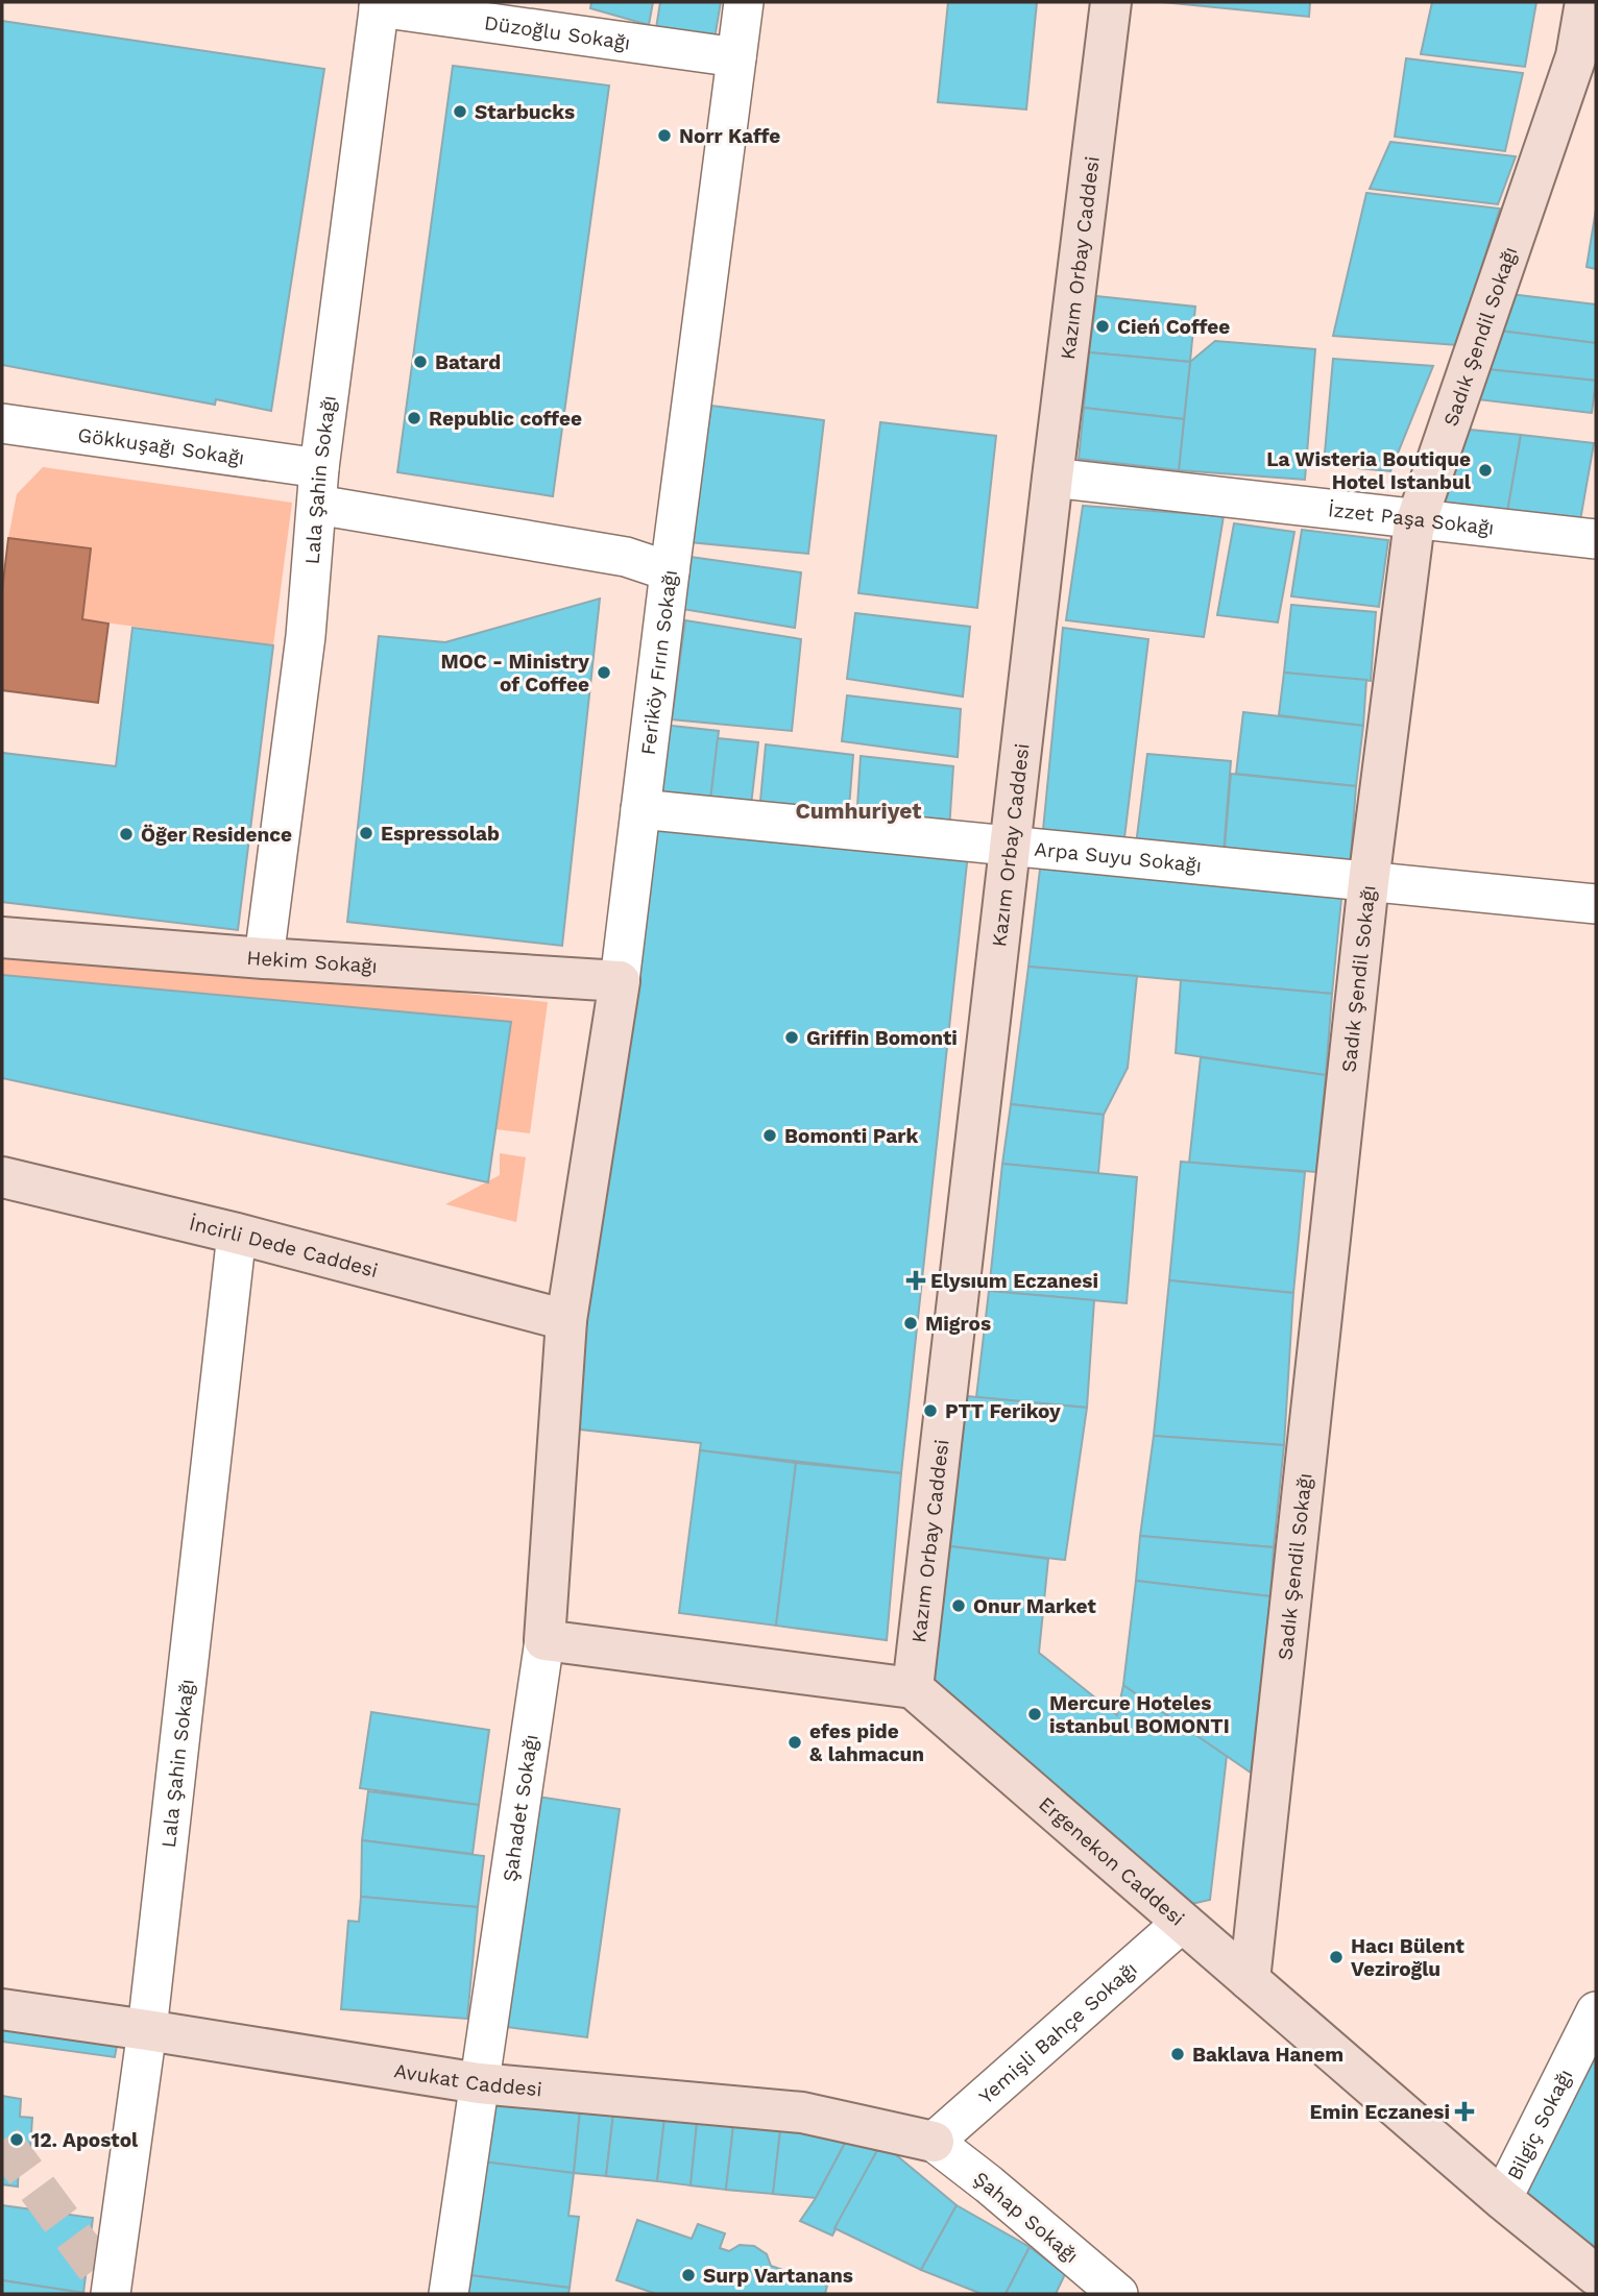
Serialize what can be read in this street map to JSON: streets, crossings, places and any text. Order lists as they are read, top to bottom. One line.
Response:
{"streets":{"street":["Düzoğlu Sokağı","Kazım Orbay Caddesi","Sadık Şendil Sokağı","Gökkuşağı Sokağı","Lala Şahin Sokağı","İzzet Paşa Sokağı","Feriköy Fırın Sokağı","Arpa Suyu Sokağı","Hekim Sokağı","İncirli Dede Caddesi","Şahadet Sokağı","Ergenekon Caddesi","Yemişli Bahçe Sokağı","Avukat Caddesi","Bilgiç Sokağı","Şahap Sokağı"]},"crossings":[["Düzoğlu Sokağı","Lala Şahin Sokağı"],["Düzoğlu Sokağı","Feriköy Fırın Sokağı"],["Kazım Orbay Caddesi","İzzet Paşa Sokağı"],["Kazım Orbay Caddesi","Arpa Suyu Sokağı"],["Kazım Orbay Caddesi","Ergenekon Caddesi"],["Sadık Şendil Sokağı","İzzet Paşa Sokağı"],["Sadık Şendil Sokağı","Arpa Suyu Sokağı"],["Sadık Şendil Sokağı","Ergenekon Caddesi"],["Gökkuşağı Sokağı","Lala Şahin Sokağı"],["Gökkuşağı Sokağı","Feriköy Fırın Sokağı"],["Lala Şahin Sokağı","Hekim Sokağı"],["Lala Şahin Sokağı","İncirli Dede Caddesi"],["Lala Şahin Sokağı","Avukat Caddesi"],["Feriköy Fırın Sokağı","Arpa Suyu Sokağı"],["Feriköy Fırın Sokağı","Hekim Sokağı"],["Feriköy Fırın Sokağı","İncirli Dede Caddesi"],["Feriköy Fırın Sokağı","Şahadet Sokağı"],["İncirli Dede Caddesi","Şahadet Sokağı"],["Şahadet Sokağı","Avukat Caddesi"],["Ergenekon Caddesi","Yemişli Bahçe Sokağı"],["Ergenekon Caddesi","Bilgiç Sokağı"],["Yemişli Bahçe Sokağı","Avukat Caddesi"],["Yemişli Bahçe Sokağı","Şahap Sokağı"],["Avukat Caddesi","Şahap Sokağı"]],"districts":["Cumhuriyet"],"places":{"other":["Starbucks","Norr Kaffe","Cień Coffee","Batard","Republic coffee","La Wisteria Boutique Hotel Istanbul","MOC - Ministry of Coffee","Espressolab","Öğer Residence","Griffin Bomonti","Bomonti Park","Migros","PTT Ferikoy","Onur Market","Mercure Hoteles istanbul BOMONTI","efes pide & lahmacun","Hacı Bülent Veziroğlu","Baklava Hanem","12. Apostol","Surp Vartanans"],"health":["Elysıum Eczanesi","Emin Eczanesi"]}}
